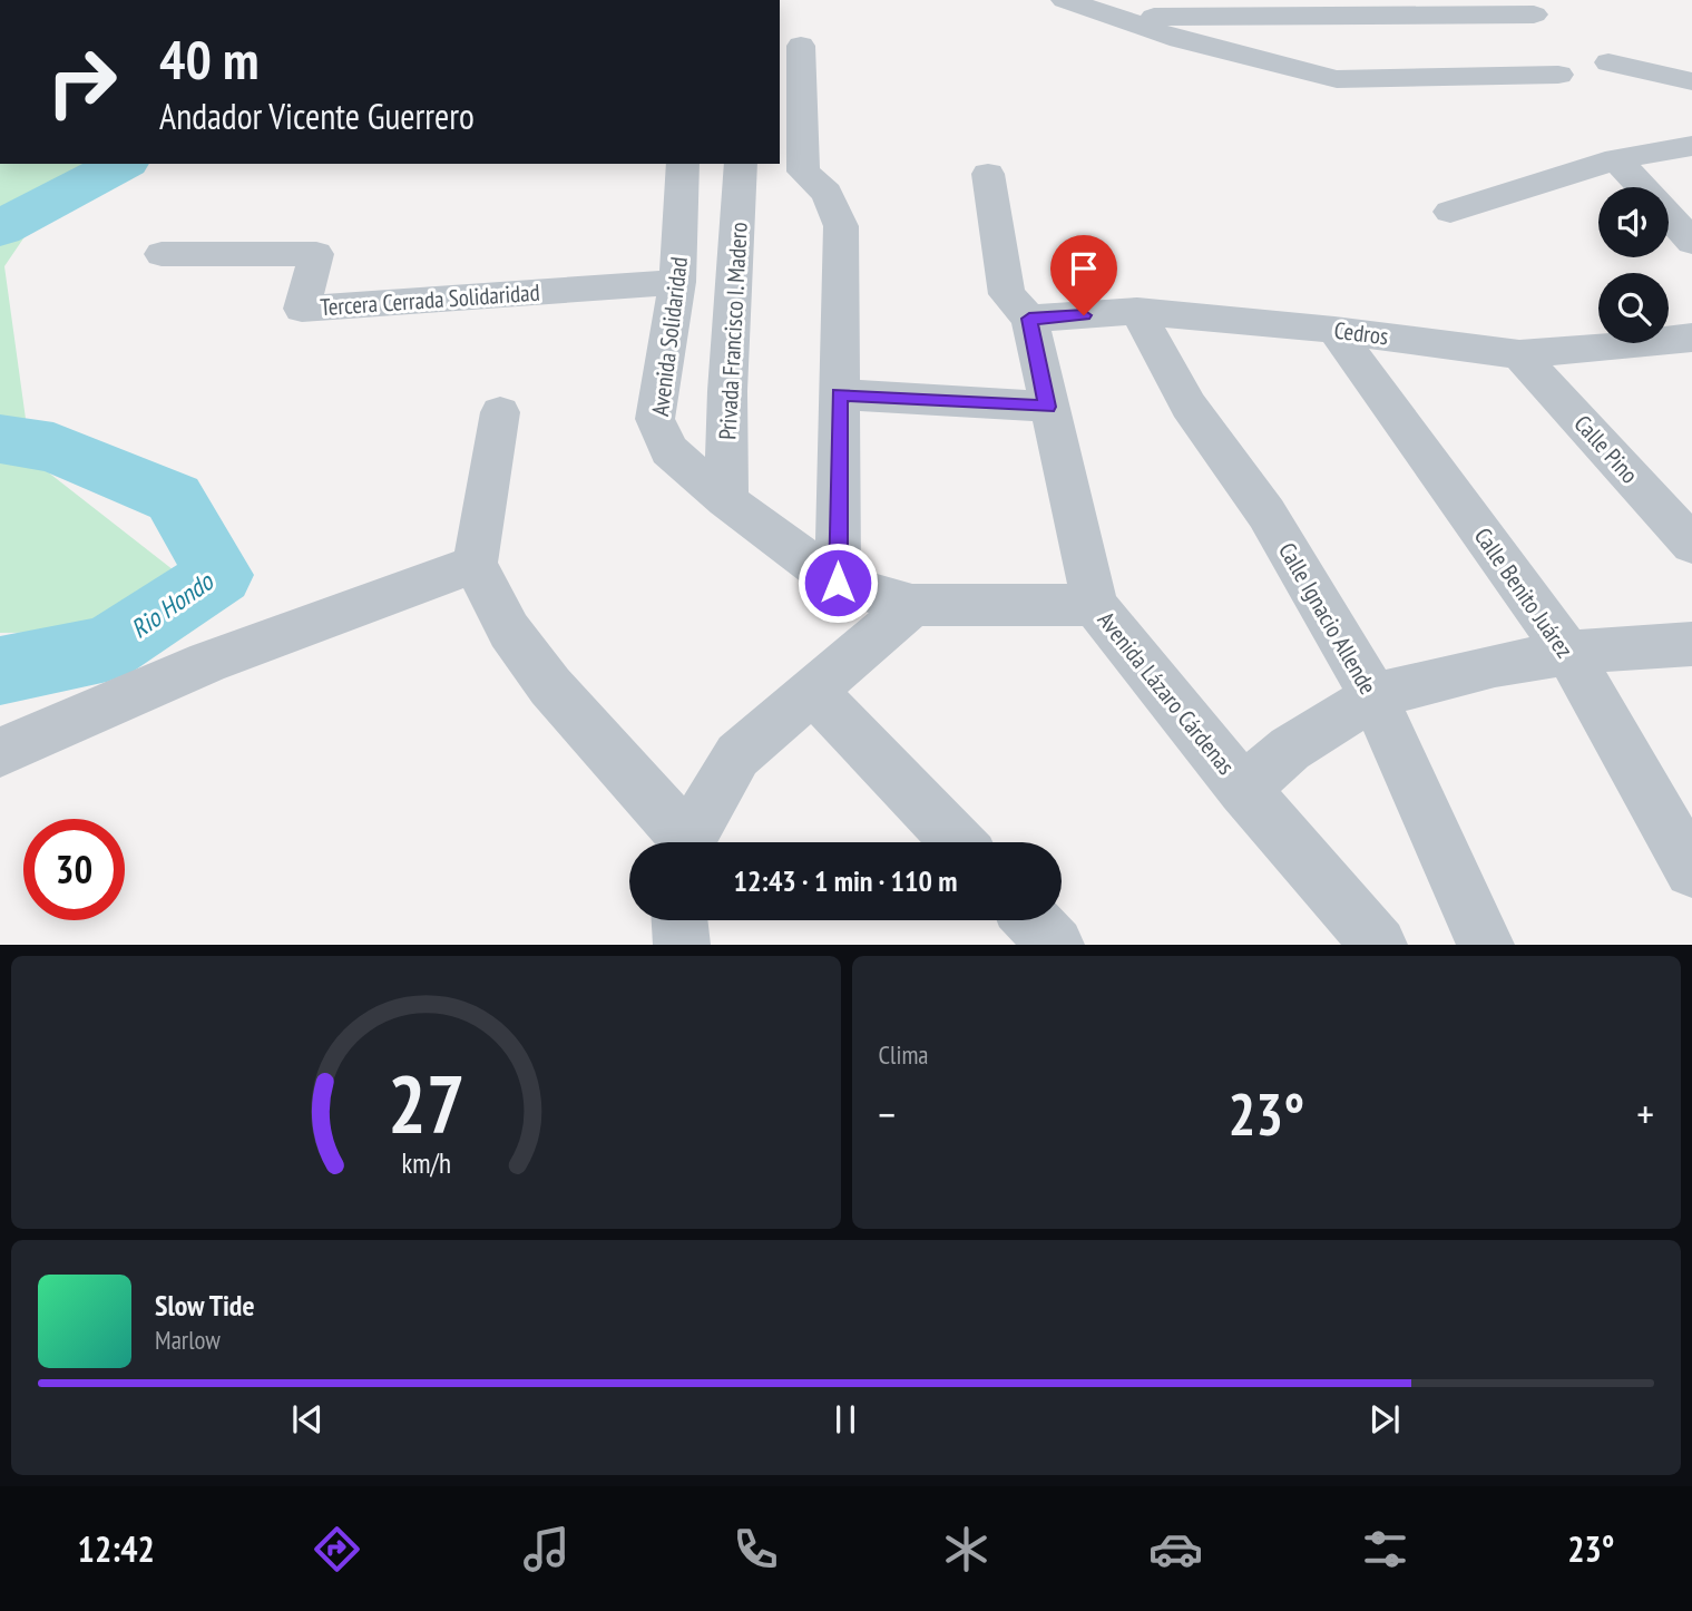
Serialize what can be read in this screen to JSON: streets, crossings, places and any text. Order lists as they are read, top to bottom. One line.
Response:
{"streets":{"street":["Tercera Cerrada Solidaridad","Privada Francisco I. Madero","Cedros","Avenida Solidaridad","Calle Pino","Calle Benito Juárez","Calle Ignacio Allende","Avenida Lázaro Cárdenas"]},"crossings":[["Tercera Cerrada Solidaridad","Avenida Solidaridad"],["Privada Francisco I. Madero","Avenida Solidaridad"],["Cedros","Calle Pino"],["Cedros","Calle Benito Juárez"],["Cedros","Calle Ignacio Allende"],["Cedros","Avenida Lázaro Cárdenas"],["Avenida Solidaridad","Avenida Lázaro Cárdenas"]],"water":["Rio Hondo"],"page":{"turn":["40 m","Andador Vicente Guerrero"],"limit":"30","trip":"12:43 · 1 min · 110 m","tile":"Clima","heat":["−","23°","+"],"song":["Slow Tide","Marlow"],"tabs":["12:42","23°"],"gauge":["27","km/h"]}}
